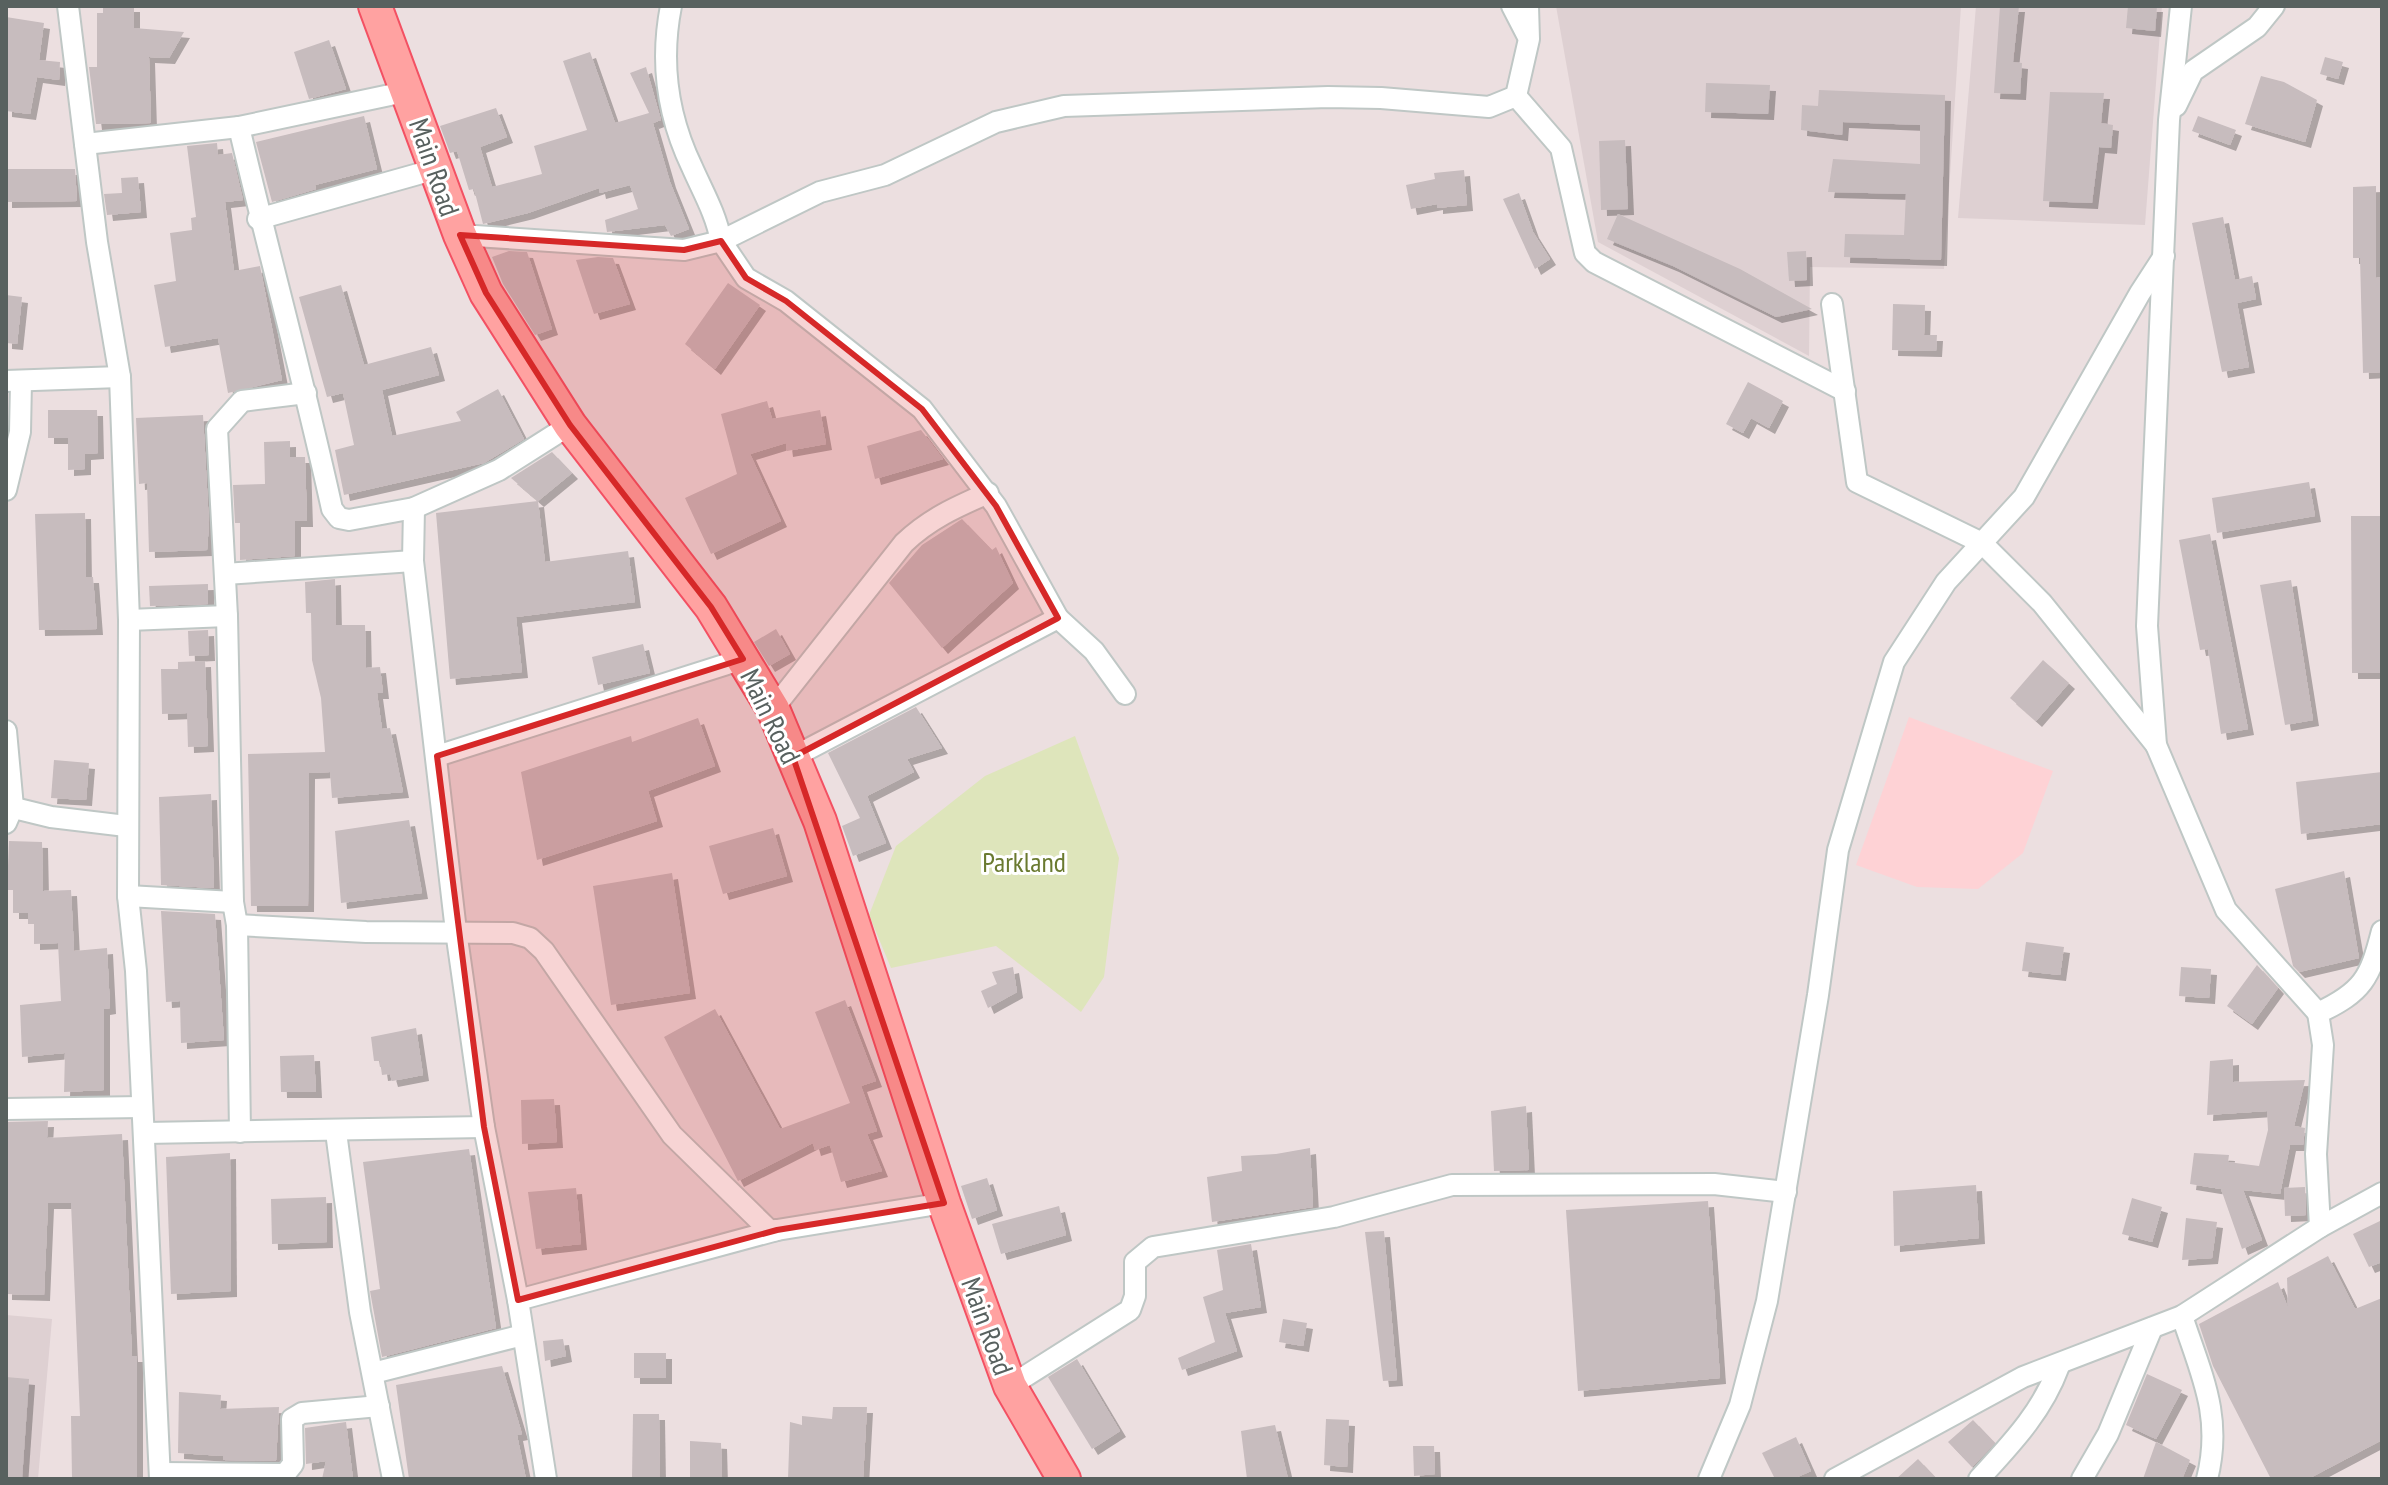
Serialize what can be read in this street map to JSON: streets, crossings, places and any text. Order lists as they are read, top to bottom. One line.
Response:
{"streets":{"main road":["Main Road"]},"parks":["Parkland"]}
